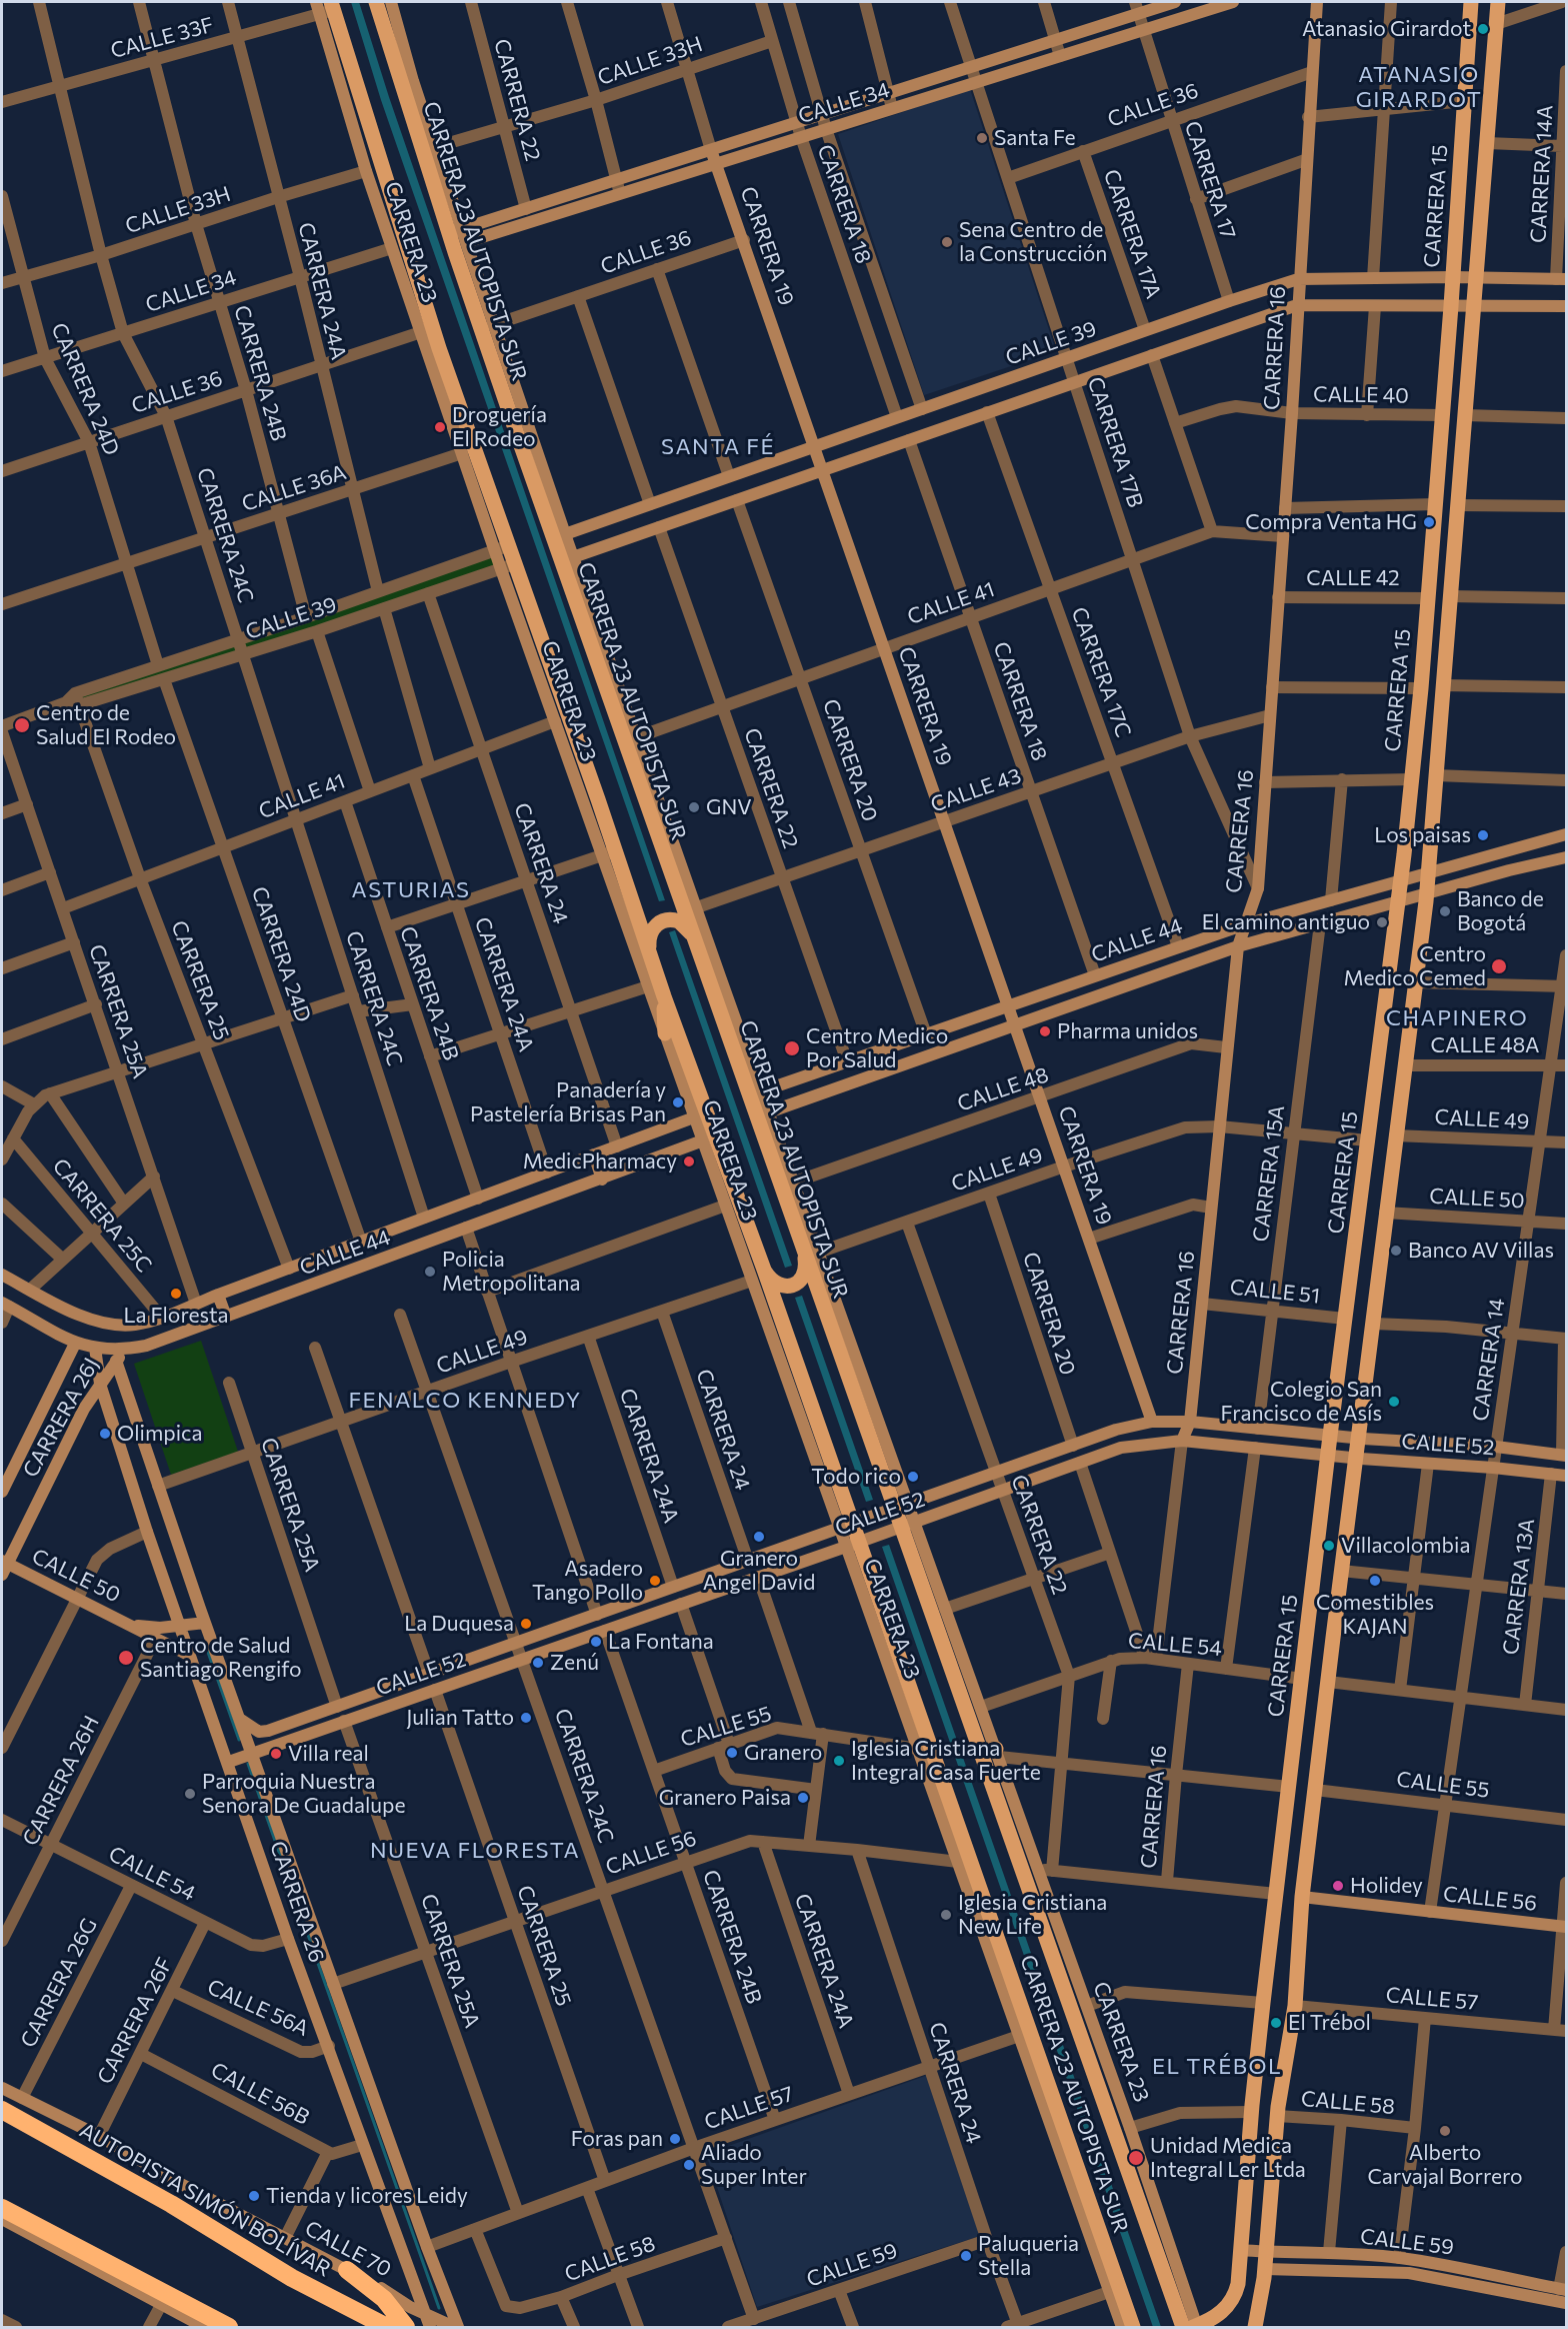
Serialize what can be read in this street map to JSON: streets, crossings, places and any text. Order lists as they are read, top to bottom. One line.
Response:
{"streets":{"highway":["AUTOPISTA SIMÓN BOLÍVAR"],"main road":["CARRERA 15","CARRERA 23 AUTOPISTA SUR"],"street":["CALLE 33F","CALLE 33H","CARRERA 22","CALLE 34","CALLE 36","CARRERA 14A","CARRERA 17","CARRERA 18","CARRERA 17A","CARRERA 23","CARRERA 19","CARRERA 24A","CALLE 39","CARRERA 16","CARRERA 24B","CARRERA 24D","CALLE 40","CARRERA 17B","CALLE 36A","CARRERA 24C","CALLE 42","CALLE 41","CARRERA 17C","CARRERA 20","CALLE 43","CARRERA 24","CALLE 44","CARRERA 25","CARRERA 25A","CALLE 48A","CALLE 48","CALLE 49","CARRERA 15A","CALLE 50","CARRERA 25C","CALLE 51","CARRERA 14","CARRERA 26J","CALLE 52","CARRERA 13A","CALLE 54","CALLE 55","CARRERA 26H","CALLE 56","CARRERA 26","CARRERA 26G","CALLE 57","CALLE 56A","CARRERA 26F","CALLE 56B","CALLE 58","CALLE 59","CALLE 70"]},"crossings":[["CALLE 33F","CARRERA 23 AUTOPISTA SUR"],["CALLE 33F","CARRERA 23"],["CALLE 33F","CARRERA 24A"],["CALLE 33F","CARRERA 24B"],["CALLE 33F","CARRERA 24C"],["CALLE 33H","CARRERA 22"],["CALLE 33H","CARRERA 18"],["CALLE 33H","CARRERA 23"],["CALLE 33H","CARRERA 19"],["CALLE 33H","CARRERA 24A"],["CALLE 33H","CARRERA 24B"],["CALLE 33H","CARRERA 24D"],["CALLE 33H","CARRERA 24C"],["CARRERA 22","CALLE 34"],["CARRERA 22","CARRERA 23"],["CARRERA 22","CALLE 41"],["CARRERA 22","CALLE 43"],["CARRERA 22","CALLE 44"],["CARRERA 22","CALLE 49"],["CARRERA 22","CALLE 52"],["CARRERA 22","CALLE 54"],["CALLE 34","CARRERA 17"],["CALLE 34","CARRERA 18"],["CALLE 34","CARRERA 23 AUTOPISTA SUR"],["CALLE 34","CARRERA 23"],["CALLE 34","CARRERA 19"],["CALLE 34","CARRERA 24A"],["CALLE 34","CARRERA 24B"],["CALLE 34","CARRERA 24D"],["CALLE 34","CARRERA 17B"],["CALLE 34","CARRERA 24C"],["CALLE 36","CARRERA 17"],["CALLE 36","CARRERA 17A"],["CALLE 36","CARRERA 23 AUTOPISTA SUR"],["CALLE 36","CARRERA 23"],["CALLE 36","CARRERA 19"],["CALLE 36","CARRERA 24A"],["CALLE 36","CARRERA 16"],["CALLE 36","CARRERA 24B"],["CALLE 36","CARRERA 24D"],["CALLE 36","CARRERA 17B"],["CALLE 36","CARRERA 24C"],["CARRERA 14A","CALLE 39"],["CARRERA 17","CALLE 39"],["CARRERA 18","CALLE 39"],["CARRERA 18","CALLE 41"],["CARRERA 18","CALLE 43"],["CARRERA 18","CALLE 44"],["CARRERA 15","CARRERA 23 AUTOPISTA SUR"],["CARRERA 15","CARRERA 23"],["CARRERA 15","CALLE 39"],["CARRERA 15","CALLE 40"],["CARRERA 15","CALLE 42"],["CARRERA 15","CALLE 44"],["CARRERA 15","CALLE 49"],["CARRERA 15","CALLE 51"],["CARRERA 15","CALLE 52"],["CARRERA 15","CALLE 54"],["CARRERA 15","CALLE 59"],["CARRERA 17A","CALLE 39"],["CARRERA 23 AUTOPISTA SUR","CARRERA 23"],["CARRERA 23 AUTOPISTA SUR","CALLE 39"],["CARRERA 23 AUTOPISTA SUR","CALLE 49"],["CARRERA 23 AUTOPISTA SUR","CALLE 52"],["CARRERA 23","CALLE 39"],["CARRERA 23","CALLE 36A"],["CARRERA 23","CALLE 41"],["CARRERA 23","CALLE 44"],["CARRERA 23","CALLE 49"],["CARRERA 23","CALLE 52"],["CARRERA 23","CALLE 54"],["CARRERA 23","CALLE 55"],["CARRERA 23","CALLE 56"],["CARRERA 23","CALLE 57"],["CARRERA 19","CALLE 39"],["CARRERA 19","CALLE 41"],["CARRERA 19","CALLE 43"],["CARRERA 19","CALLE 44"],["CARRERA 19","CALLE 48"],["CARRERA 19","CALLE 49"],["CARRERA 19","CALLE 52"],["CARRERA 24A","CALLE 39"],["CARRERA 24A","CALLE 36A"],["CARRERA 24A","CALLE 41"],["CARRERA 24A","CALLE 44"],["CARRERA 24A","CALLE 49"],["CARRERA 24A","CALLE 52"],["CARRERA 24A","CALLE 56"],["CARRERA 24A","CALLE 57"],["CALLE 39","CARRERA 16"],["CALLE 39","CARRERA 24B"],["CALLE 39","CARRERA 24D"],["CALLE 39","CARRERA 17B"],["CALLE 39","CARRERA 24C"],["CALLE 39","CARRERA 24"],["CALLE 39","CARRERA 25"],["CARRERA 16","CALLE 40"],["CARRERA 16","CARRERA 17B"],["CARRERA 16","CALLE 42"],["CARRERA 16","CALLE 41"],["CARRERA 16","CALLE 43"],["CARRERA 16","CALLE 44"],["CARRERA 16","CALLE 48"],["CARRERA 16","CALLE 49"],["CARRERA 16","CALLE 51"],["CARRERA 16","CALLE 52"],["CARRERA 16","CALLE 54"],["CARRERA 24B","CALLE 36A"],["CARRERA 24B","CALLE 41"],["CARRERA 24B","CALLE 44"],["CARRERA 24B","CALLE 52"],["CARRERA 24B","CALLE 55"],["CARRERA 24B","CALLE 56"],["CARRERA 24B","CALLE 57"],["CARRERA 24D","CALLE 36A"],["CARRERA 24D","CALLE 41"],["CARRERA 24D","CALLE 44"],["CARRERA 17B","CALLE 41"],["CARRERA 17B","CALLE 43"],["CALLE 36A","CARRERA 24C"],["CARRERA 24C","CALLE 41"],["CARRERA 24C","CALLE 44"],["CARRERA 24C","CALLE 49"],["CARRERA 24C","CALLE 52"],["CARRERA 24C","CALLE 56"],["CARRERA 24C","CALLE 57"],["CARRERA 24C","CALLE 58"],["CARRERA 24C","CALLE 59"],["CALLE 41","CARRERA 17C"],["CALLE 41","CARRERA 20"],["CALLE 41","CARRERA 24"],["CALLE 41","CARRERA 25"],["CALLE 41","CARRERA 25A"],["CARRERA 17C","CALLE 43"],["CARRERA 17C","CALLE 44"],["CARRERA 20","CALLE 43"],["CARRERA 20","CALLE 44"],["CARRERA 20","CALLE 49"],["CARRERA 20","CALLE 52"],["CARRERA 24","CALLE 44"],["CARRERA 24","CALLE 49"],["CARRERA 24","CALLE 52"],["CARRERA 24","CALLE 56"],["CARRERA 24","CALLE 57"],["CARRERA 24","CALLE 59"],["CALLE 44","CARRERA 25"],["CALLE 44","CARRERA 25A"],["CALLE 44","CARRERA 15A"],["CALLE 44","CARRERA 25C"],["CALLE 44","CARRERA 26J"],["CALLE 44","CARRERA 26"],["CARRERA 25","CALLE 52"],["CARRERA 25","CALLE 56"],["CARRERA 25","CALLE 57"],["CARRERA 25A","CALLE 49"],["CARRERA 25A","CALLE 52"],["CARRERA 25A","CALLE 56"],["CARRERA 25A","CALLE 57"],["CALLE 48A","CARRERA 14"],["CALLE 49","CARRERA 15A"],["CALLE 49","CARRERA 14"],["CALLE 49","CARRERA 26"],["CARRERA 15A","CALLE 51"],["CARRERA 15A","CALLE 52"],["CALLE 50","CARRERA 14"],["CALLE 50","CARRERA 26J"],["CALLE 50","CARRERA 26H"],["CALLE 50","CARRERA 26"],["CARRERA 14","CALLE 52"],["CARRERA 14","CALLE 55"],["CARRERA 14","CALLE 56"],["CARRERA 26J","CARRERA 26"],["CALLE 52","CARRERA 13A"],["CALLE 52","CARRERA 26"],["CALLE 54","CARRERA 26H"],["CALLE 54","CARRERA 26"],["CALLE 54","CARRERA 26G"],["CALLE 54","CARRERA 26F"],["CALLE 56","CARRERA 26"],["CARRERA 26","CALLE 57"],["CARRERA 26","CALLE 56A"],["CARRERA 26","CALLE 70"],["CARRERA 26G","CALLE 70"],["CALLE 57","CALLE 58"],["CALLE 56A","CARRERA 26F"],["CARRERA 26F","CALLE 56B"],["CARRERA 26F","CALLE 70"]],"districts":["ATANASIO GIRARDOT","SANTA FÉ","ASTURIAS","CHAPINERO","FENALCO KENNEDY","NUEVA FLORESTA","EL TRÉBOL"],"places":["Atanasio Girardot","Santa Fe","Sena Centro de la Construcción","Droguería El Rodeo","Compra Venta HG","Centro de Salud El Rodeo","GNV","Los paisas","Banco de Bogotá","El camino antiguo","Centro Medico Cemed","Pharma unidos","Centro Medico Por Salud","Panadería y Pastelería Brisas Pan","MedicPharmacy","Banco AV Villas","Policia Metropolitana","La Floresta","Colegio San Francisco de Asís","Olimpica","Todo rico","Granero Angel David","Villacolombia","Asadero Tango Pollo","Comestibles KAJAN","La Duquesa","La Fontana","Centro de Salud Santiago Rengifo","Zenú","Julian Tatto","Granero","Villa real","Iglesia Cristiana Integral Casa Fuerte","Parroquia Nuestra Senora De Guadalupe","Granero Paisa","Holidey","Iglesia Cristiana New Life","El Trébol","Alberto Carvajal Borrero","Foras pan","Unidad Medica Integral Ler Ltda","Aliado Super Inter","Tienda y licores Leidy","Paluqueria Stella"]}
